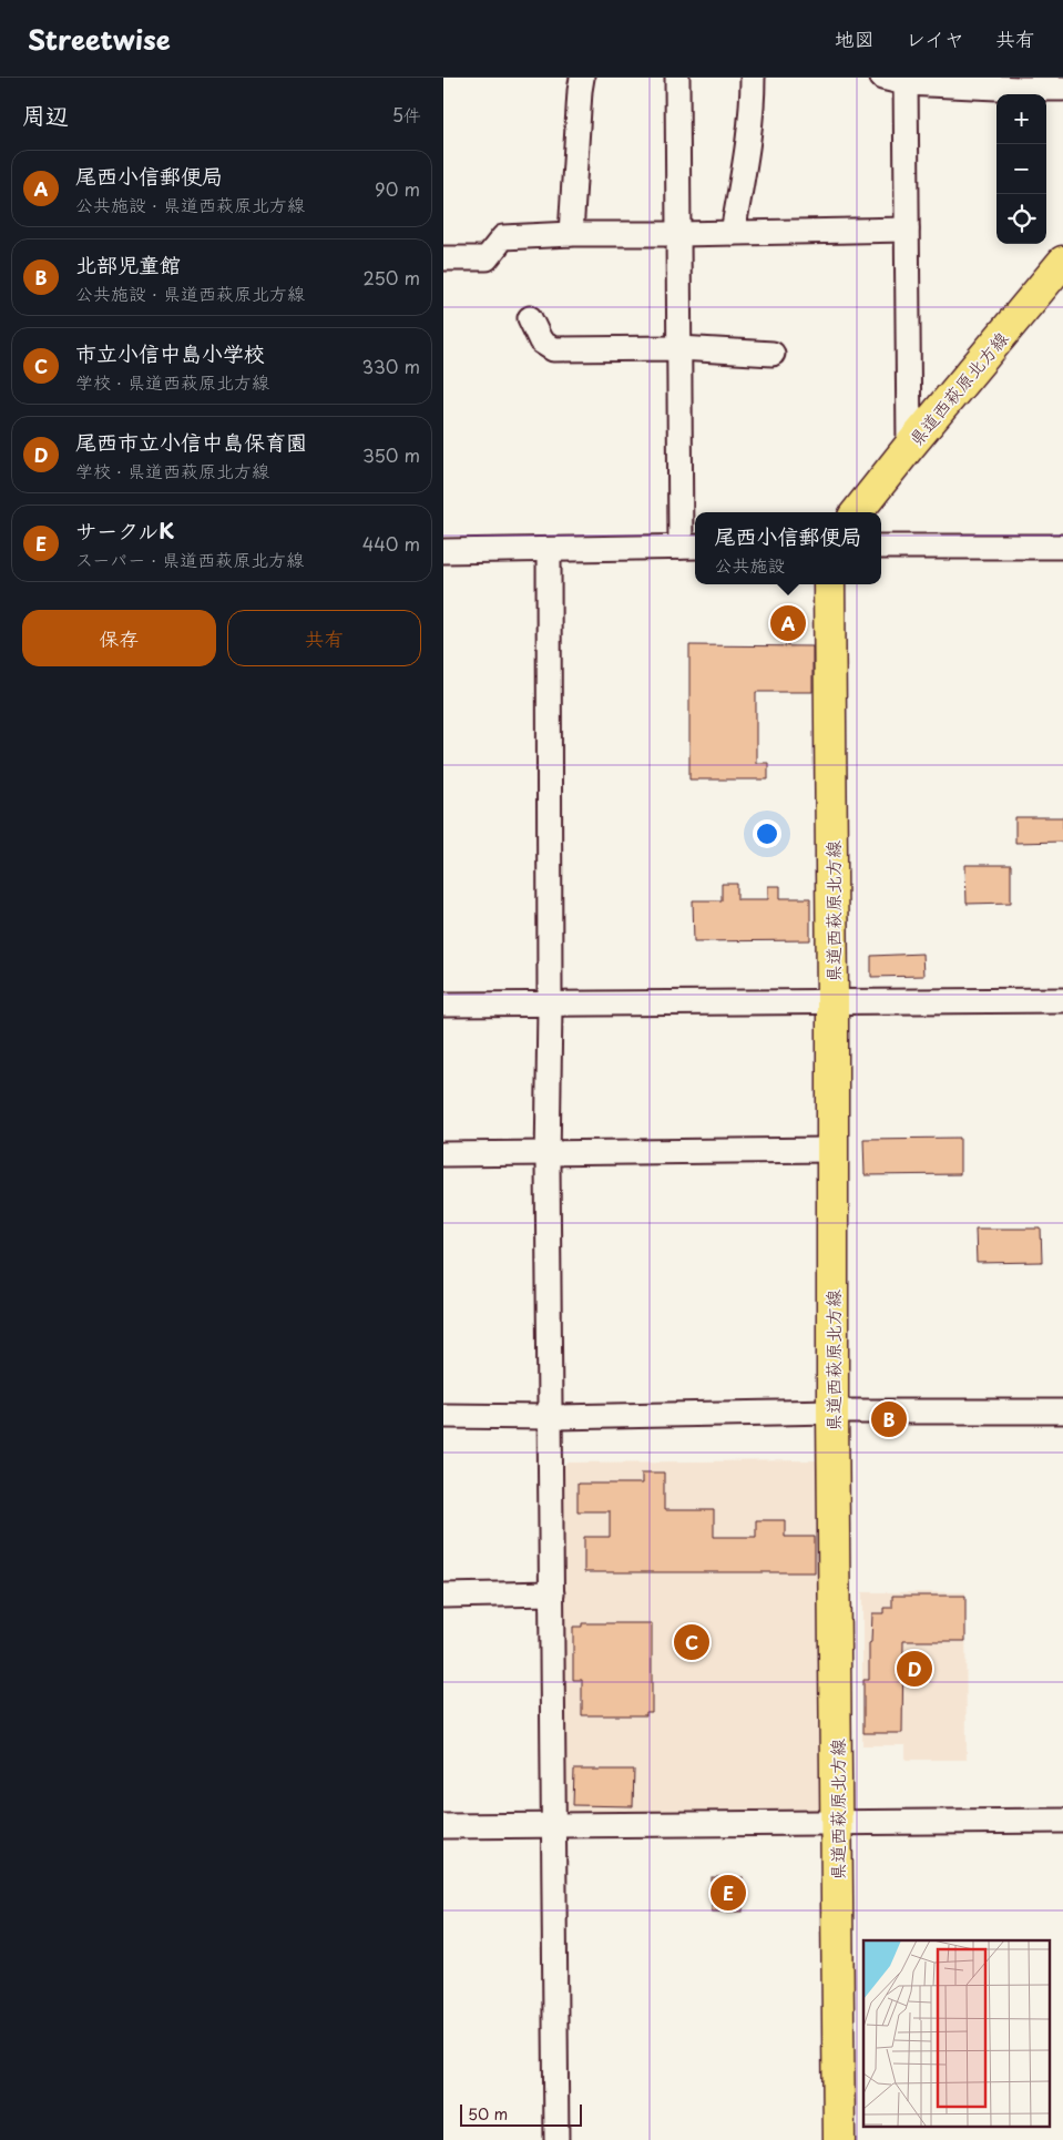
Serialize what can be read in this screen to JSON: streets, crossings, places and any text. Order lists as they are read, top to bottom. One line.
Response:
{"streets":{"main road":["県道西萩原北方線"]},"scale_bar":"50 m","page":{"header":"Streetwise","nav":["地図","レイヤ","共有"],"heading":["周辺","5件"],"map_buttons":["+","−"],"list":[{"mark":"A","name":"尾西小信郵便局","note":"公共施設 · 県道西萩原北方線","value":"90 m"},{"mark":"B","name":"北部児童館","note":"公共施設 · 県道西萩原北方線","value":"250 m"},{"mark":"C","name":"市立小信中島小学校","note":"学校 · 県道西萩原北方線","value":"330 m"},{"mark":"D","name":"尾西市立小信中島保育園","note":"学校 · 県道西萩原北方線","value":"350 m"},{"mark":"E","name":"サークルK","note":"スーパー · 県道西萩原北方線","value":"440 m"}],"popup":["尾西小信郵便局","公共施設"],"buttons":["保存","共有"],"pins":["A","B","C","D","E"],"scale":"50 m"}}
